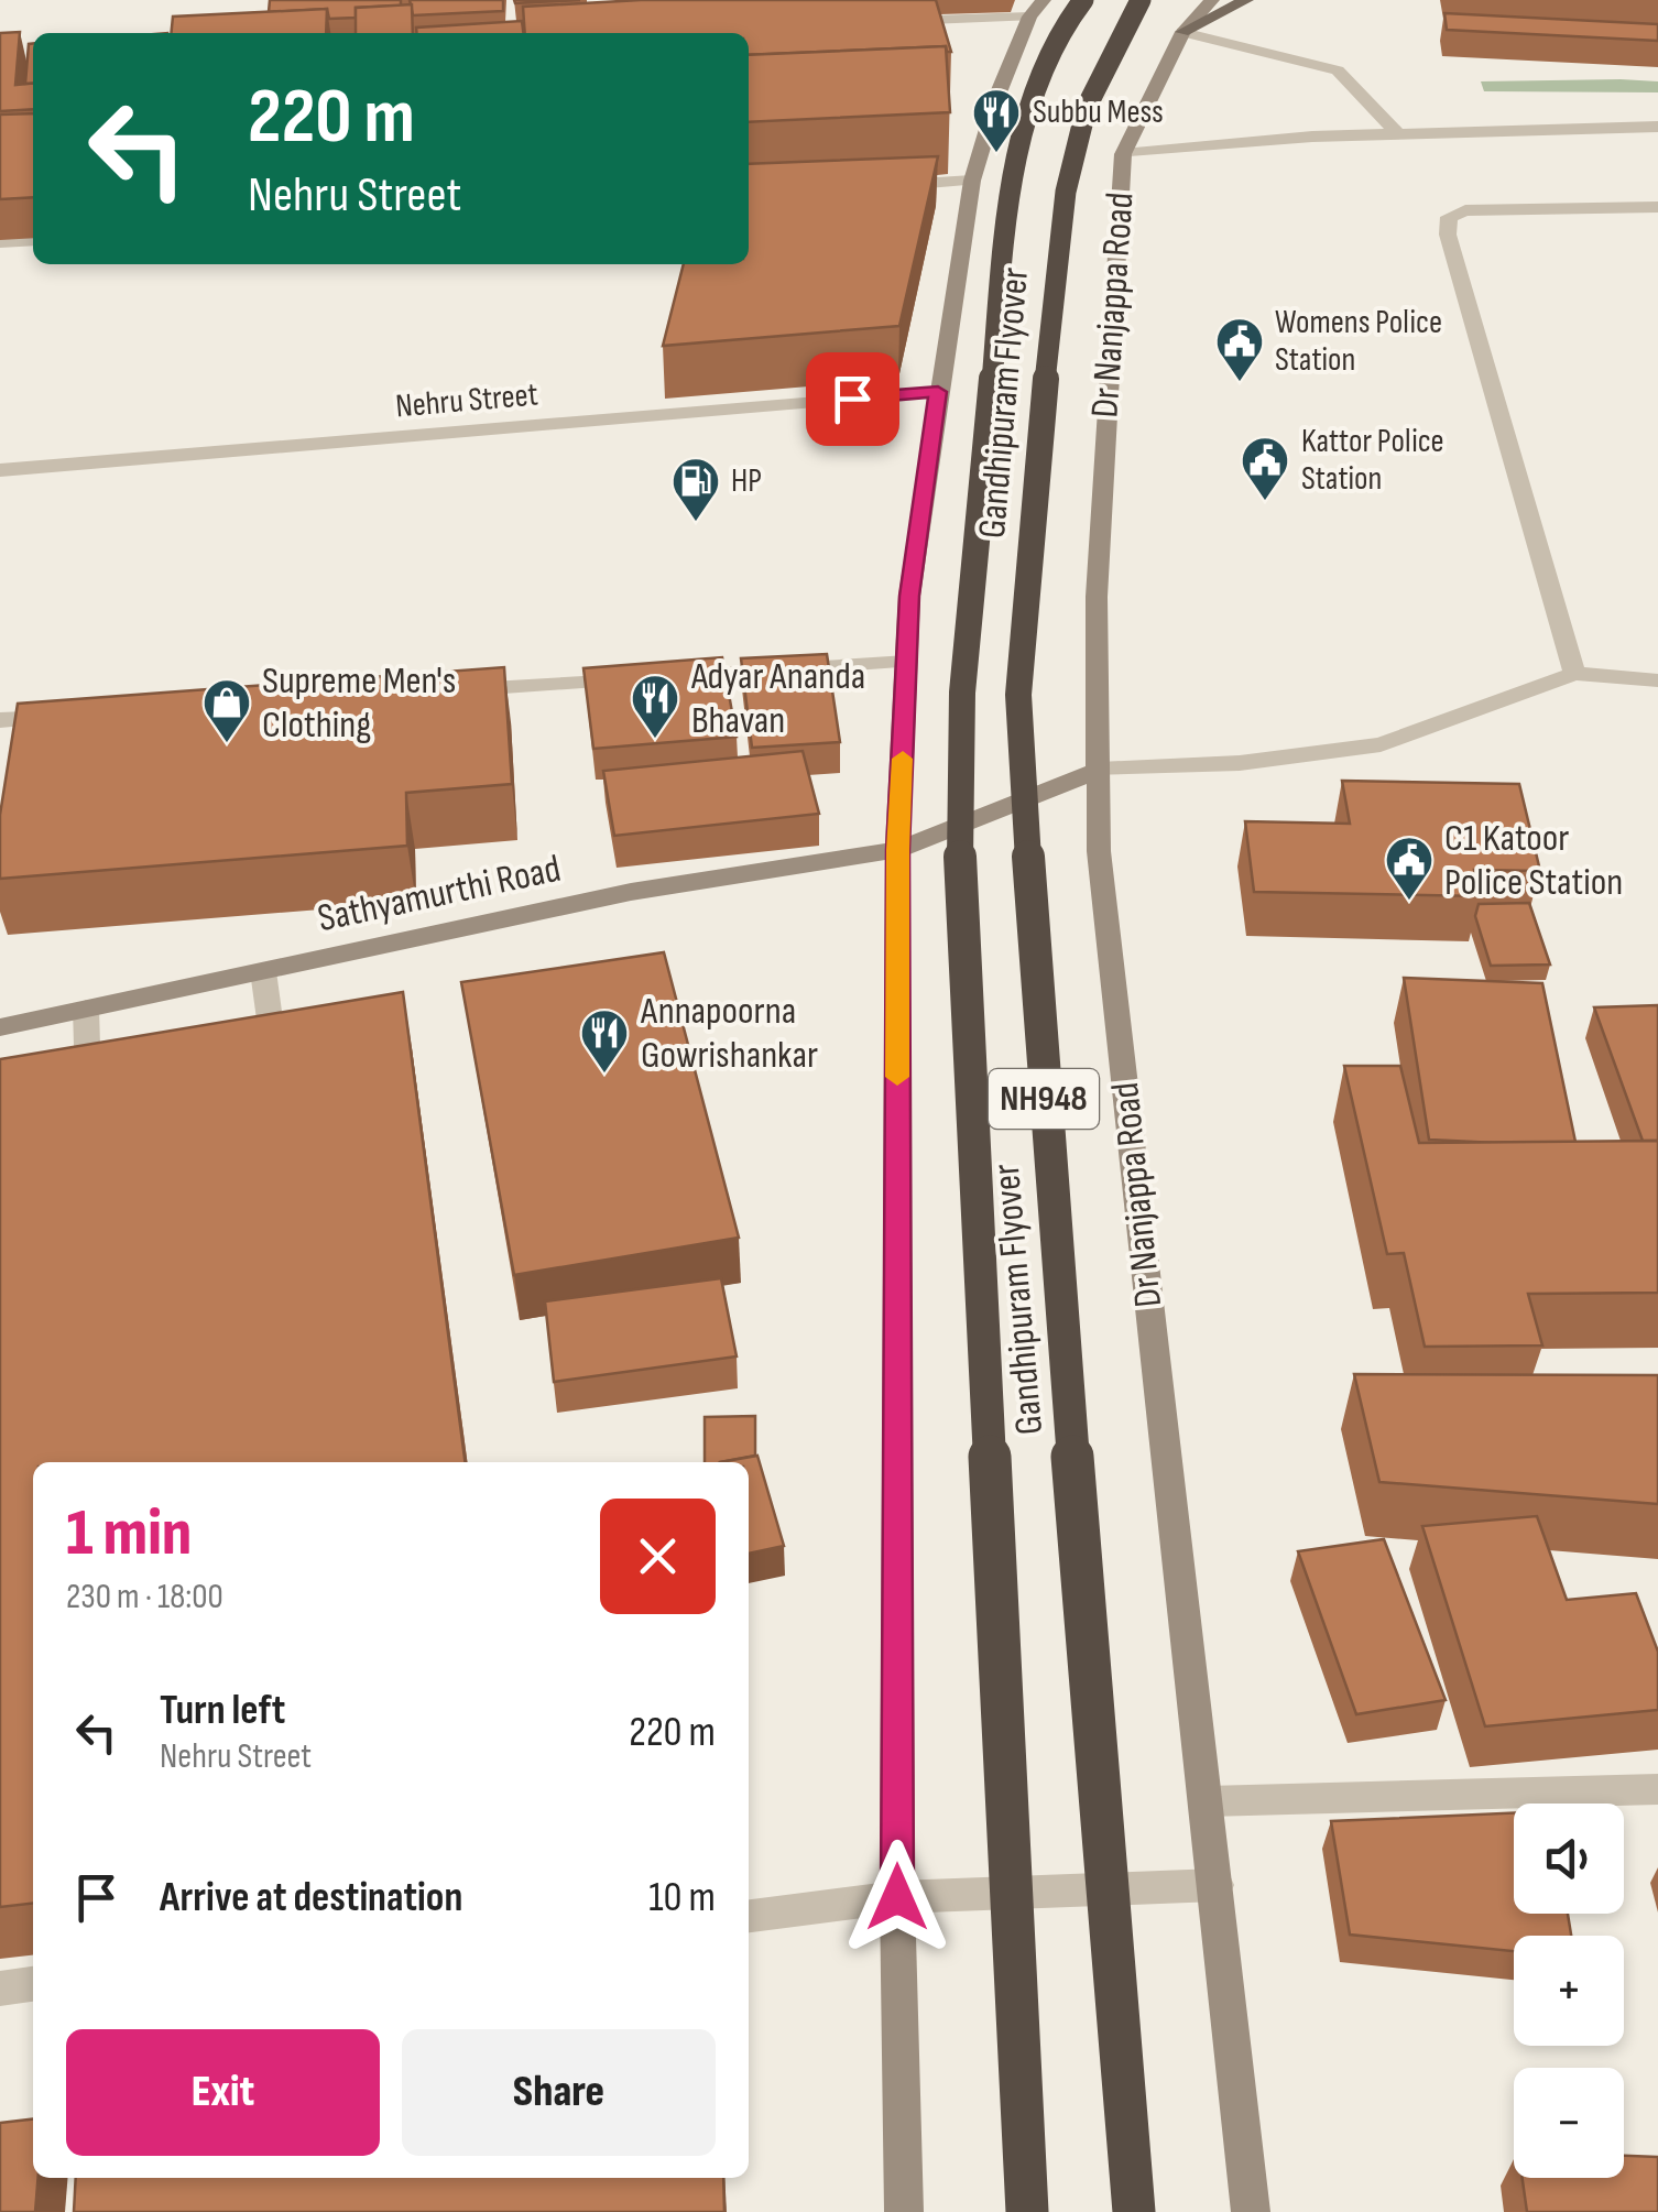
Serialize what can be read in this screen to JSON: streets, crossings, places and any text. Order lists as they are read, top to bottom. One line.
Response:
{"streets":{"highway":["Gandhipuram Flyover","NH948"],"street":["Dr Nanjappa Road","Nehru Street","Sathyamurthi Road"]},"crossings":[["Dr Nanjappa Road","Sathyamurthi Road"]],"places":{"restaurant":["Subbu Mess","Adyar Ananda Bhavan","Annapoorna Gowrishankar"],"public building":["Womens Police Station","Kattor Police Station","C1 Katoor Police Station"],"fuel station":["HP"],"shop":["Supreme Men's Clothing"]},"page":{"turn":["220 m","Nehru Street"],"heading":["1 min","230 m · 18:00"],"list":[{"name":"Turn left","note":"Nehru Street","value":"220 m"},{"name":"Arrive at destination","value":"10 m"}],"map_buttons":["+","−"],"buttons":["Exit","Share"]}}
